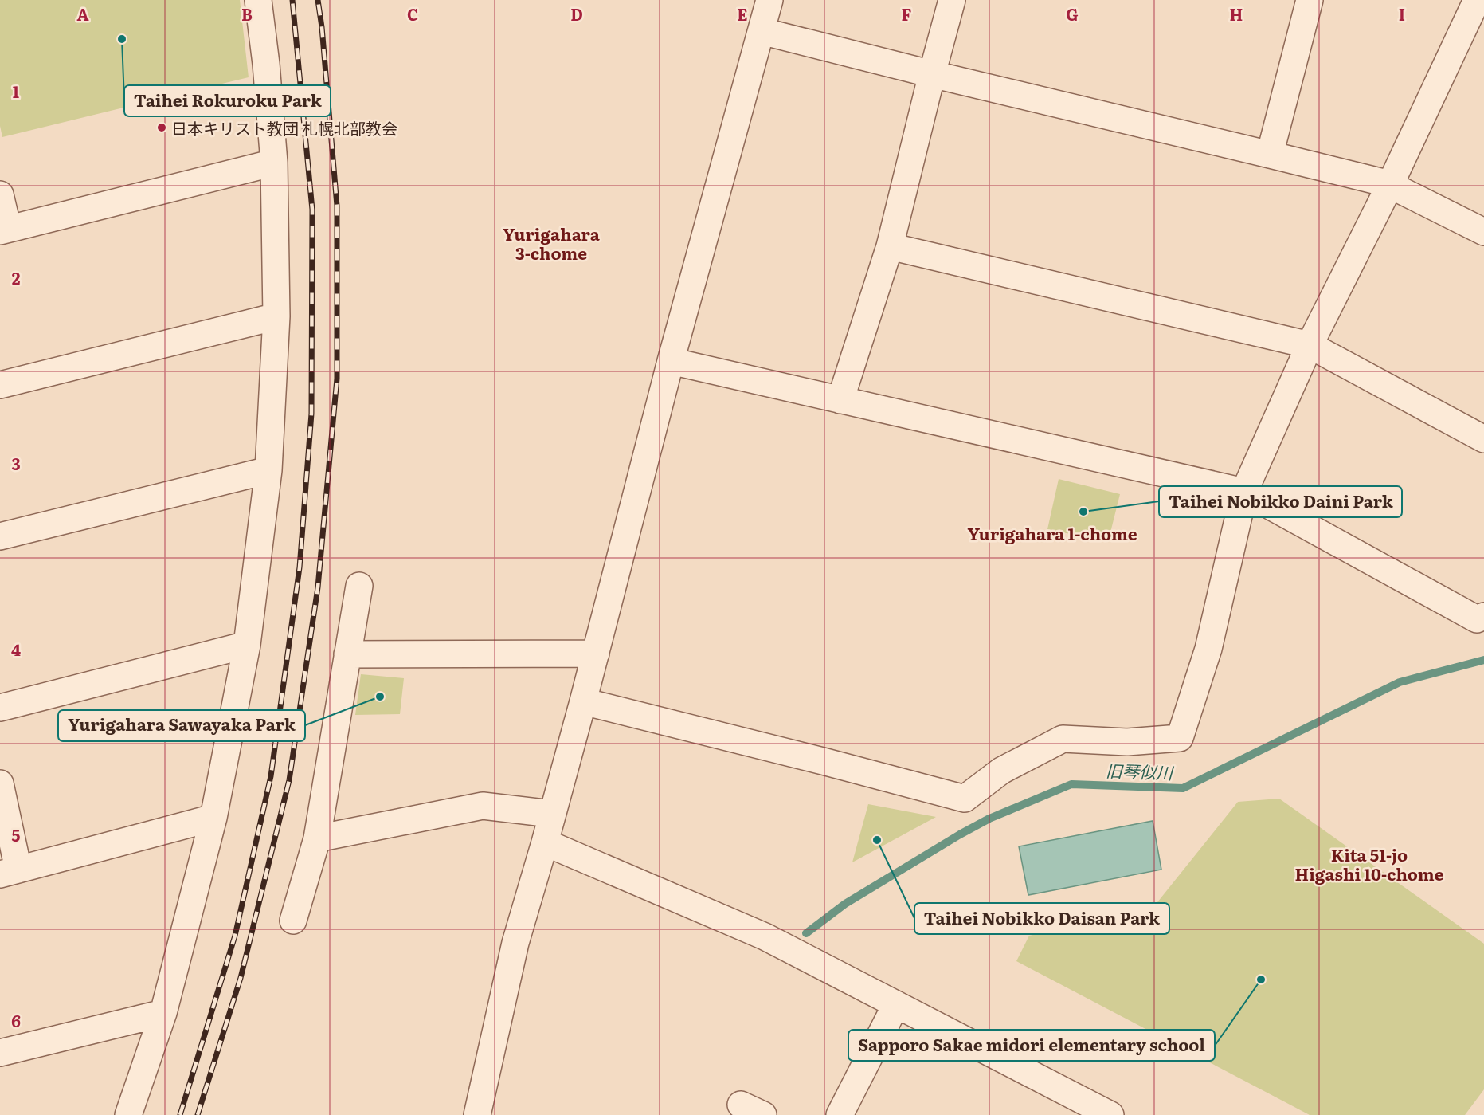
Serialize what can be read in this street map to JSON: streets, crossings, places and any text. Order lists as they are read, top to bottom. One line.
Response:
{"districts":["Yurigahara 3-chome","Yurigahara 1-chome","Kita 51-jo Higashi 10-chome"],"water":["旧琴似川"],"places":["Taihei Rokuroku Park","日本キリスト教団 札幌北部教会","Taihei Nobikko Daini Park","Yurigahara Sawayaka Park","Taihei Nobikko Daisan Park","Sapporo Sakae midori elementary school"],"grid":{"columns":["A","B","C","D","E","F","G","H","I"],"rows":["1","2","3","4","5","6"]}}
